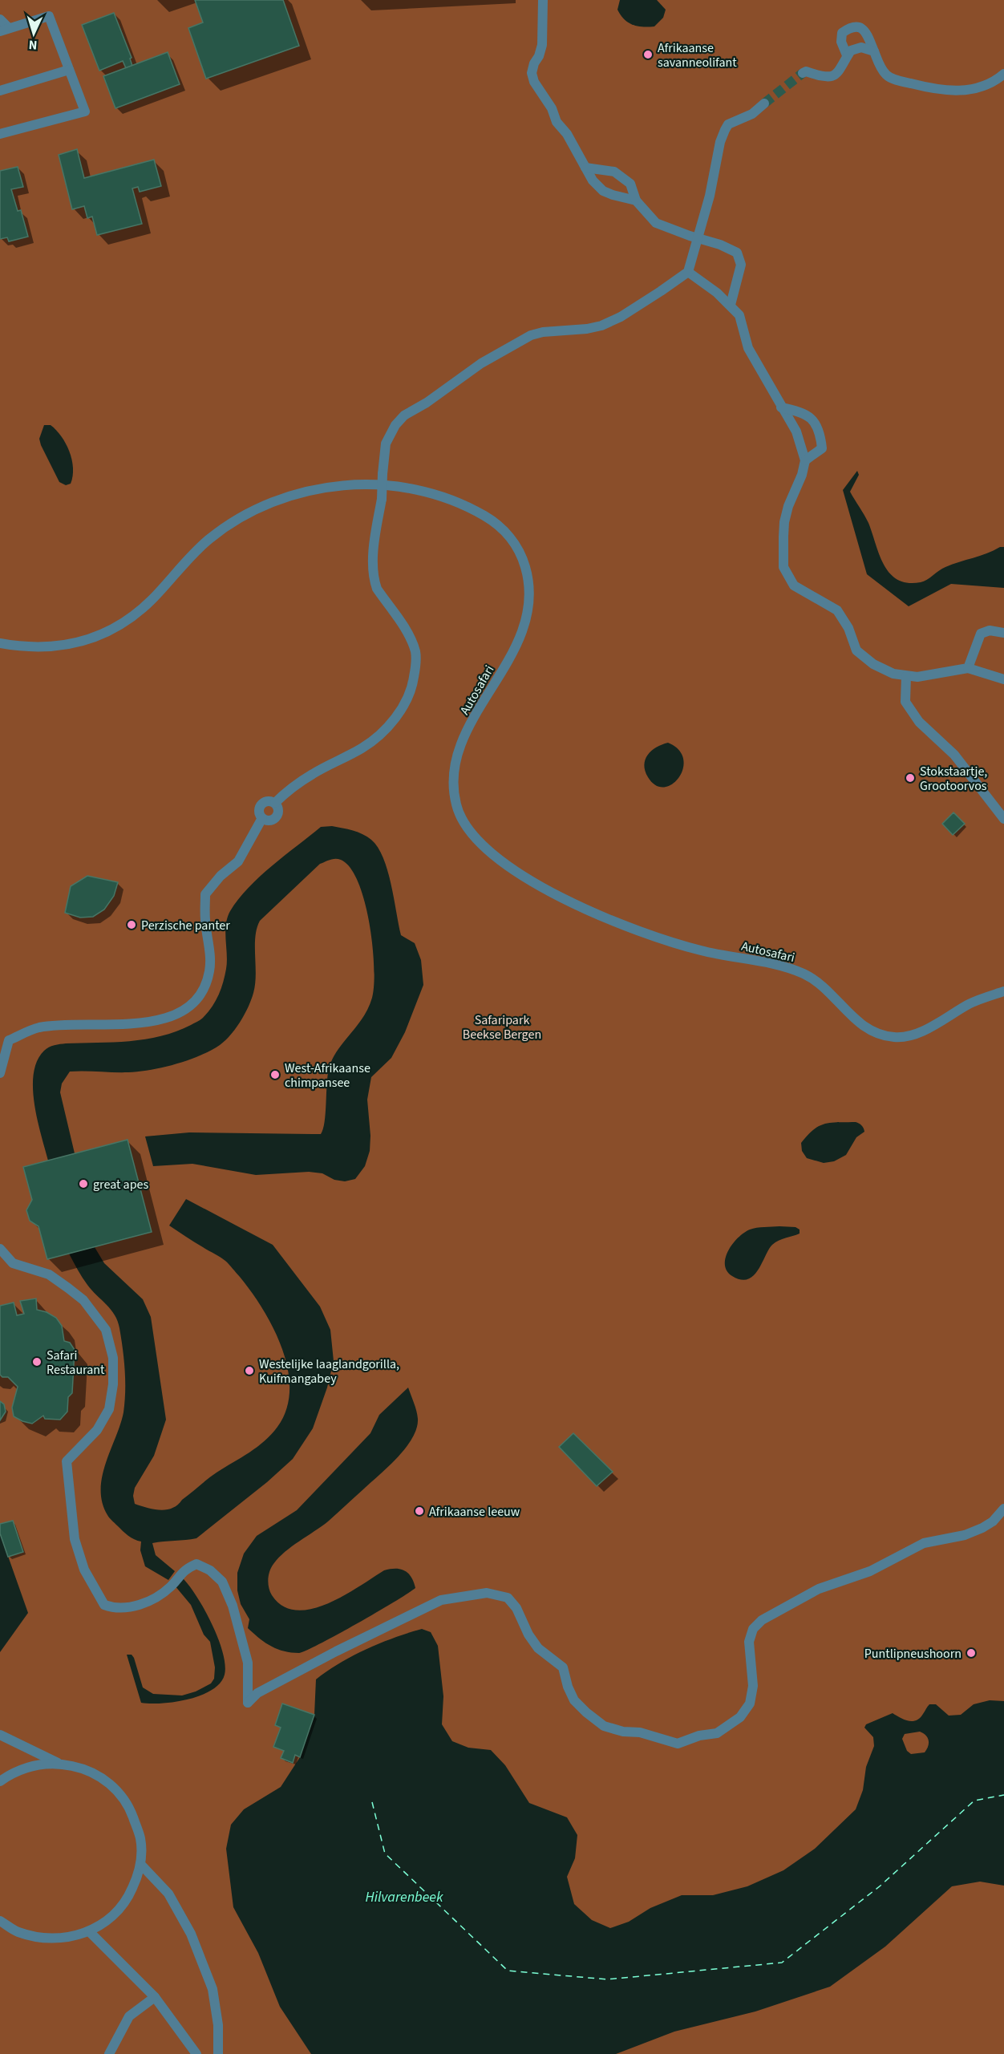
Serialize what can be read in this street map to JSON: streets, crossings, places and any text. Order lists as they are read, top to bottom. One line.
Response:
{"streets":{"street":["Autosafari"]},"water":["Hilvarenbeek"],"parks":["Safaripark Beekse Bergen"],"places":["Afrikaanse savanneolifant","Stokstaartje, Grootoorvos","Perzische panter","West-Afrikaanse chimpansee","great apes","Safari Restaurant","Westelijke laaglandgorilla, Kuifmangabey","Afrikaanse leeuw","Puntlipneushoorn"],"north":"bottom"}
